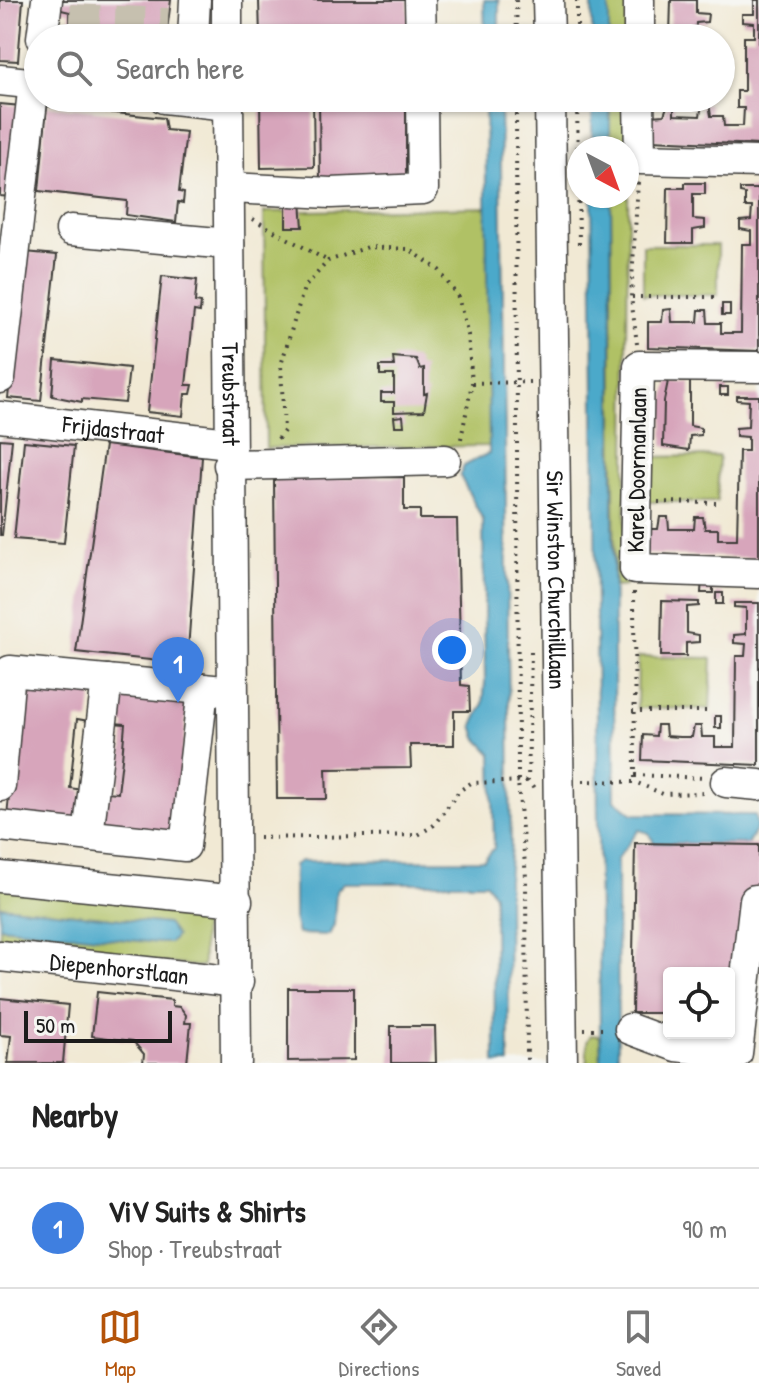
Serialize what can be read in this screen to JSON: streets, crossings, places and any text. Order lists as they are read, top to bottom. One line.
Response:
{"streets":{"street":["Treubstraat","Frijdastraat","Karel Doormanlaan","Sir Winston Churchilllaan","Diepenhorstlaan"]},"crossings":[["Treubstraat","Frijdastraat"],["Treubstraat","Diepenhorstlaan"]],"scale_bar":"50 m","north":"bottom right","page":{"search":"Search here","pins":"1","scale":"50 m","heading":"Nearby","list":[{"mark":"1","name":"ViV Suits & Shirts","note":"Shop · Treubstraat","value":"90 m"}],"nav":["Map","Directions","Saved"]}}
